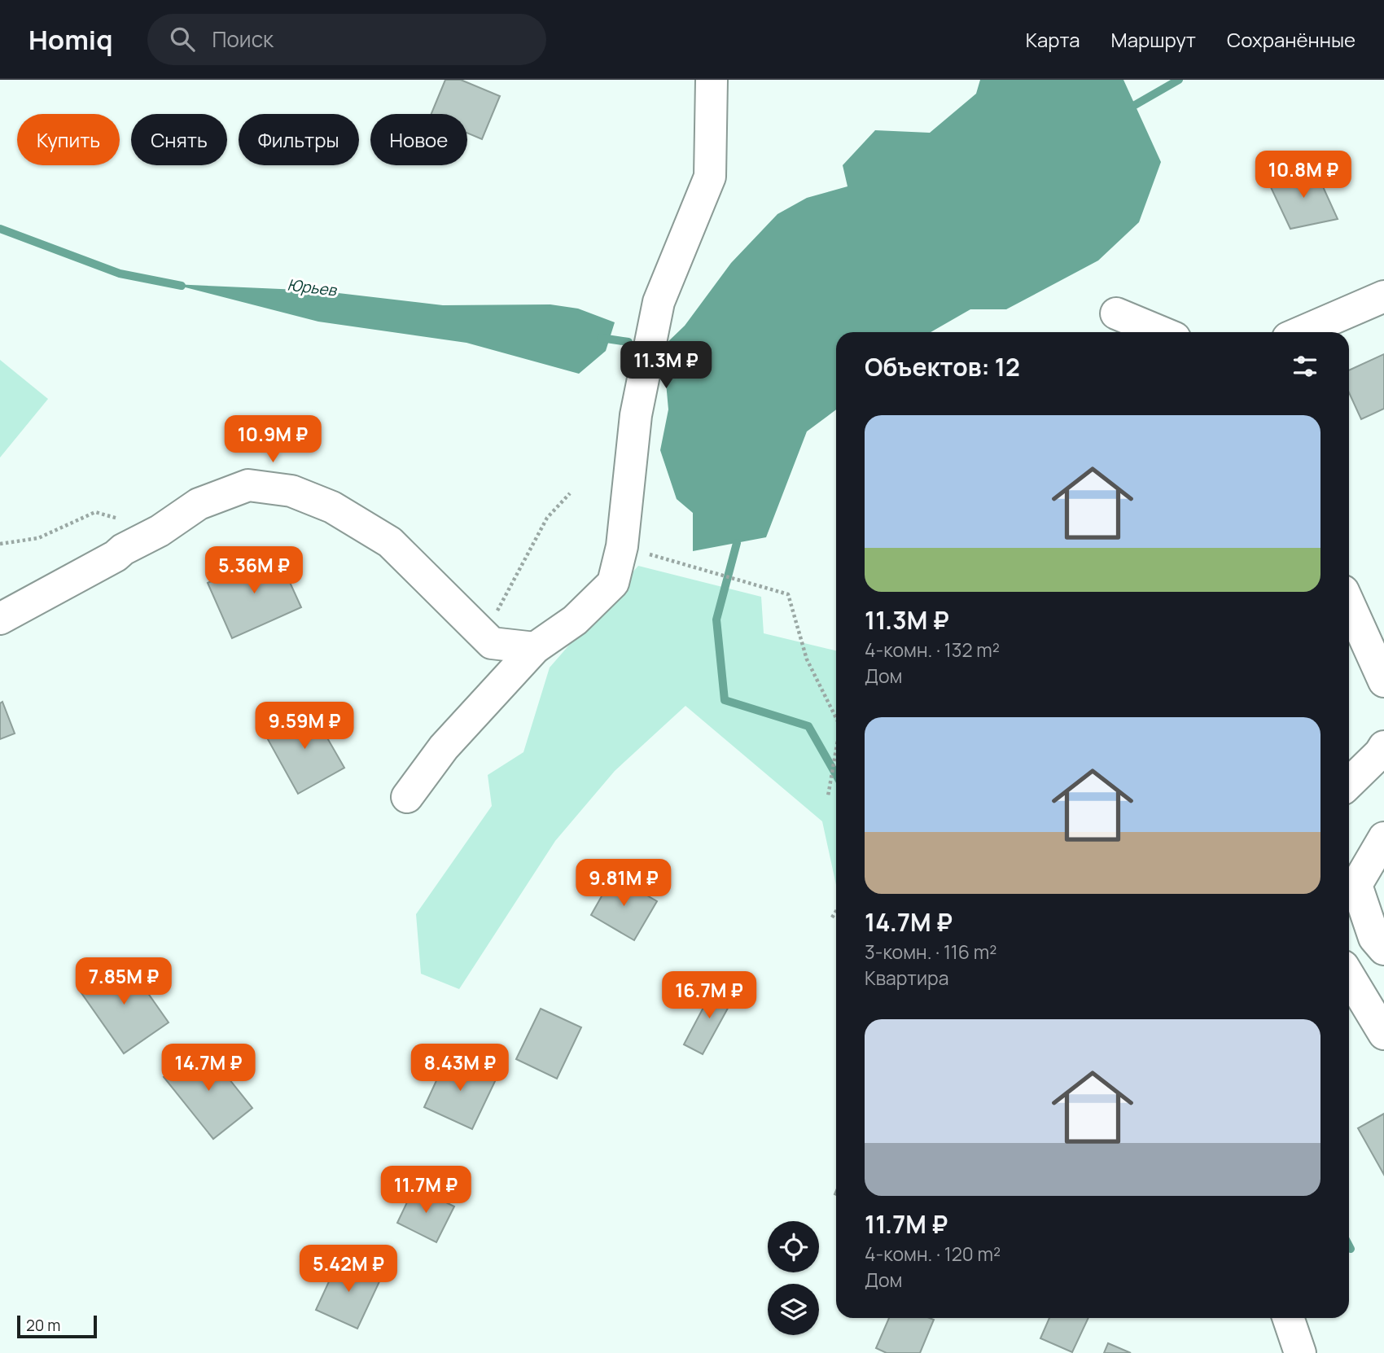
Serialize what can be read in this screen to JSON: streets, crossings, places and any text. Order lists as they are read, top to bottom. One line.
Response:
{"water":["Юрьев"],"scale_bar":"20 m","page":{"header":"Homiq","search":"Поиск","nav":["Карта","Маршрут","Сохранённые"],"chip":["Купить","Снять","Фильтры","Новое"],"price":["10.8M ₽","11.3M ₽","10.9M ₽","5.36M ₽","9.59M ₽","9.81M ₽","7.85M ₽","16.7M ₽","14.7M ₽","8.43M ₽","11.7M ₽","5.42M ₽"],"heading":"Объектов: 12","list":[{"name":"11.3M ₽","note":"4-комн. · 132 m² · Дом"},{"name":"14.7M ₽","note":"3-комн. · 116 m² · Квартира"},{"name":"11.7M ₽","note":"4-комн. · 120 m² · Дом"}],"scale":"20 m"}}
